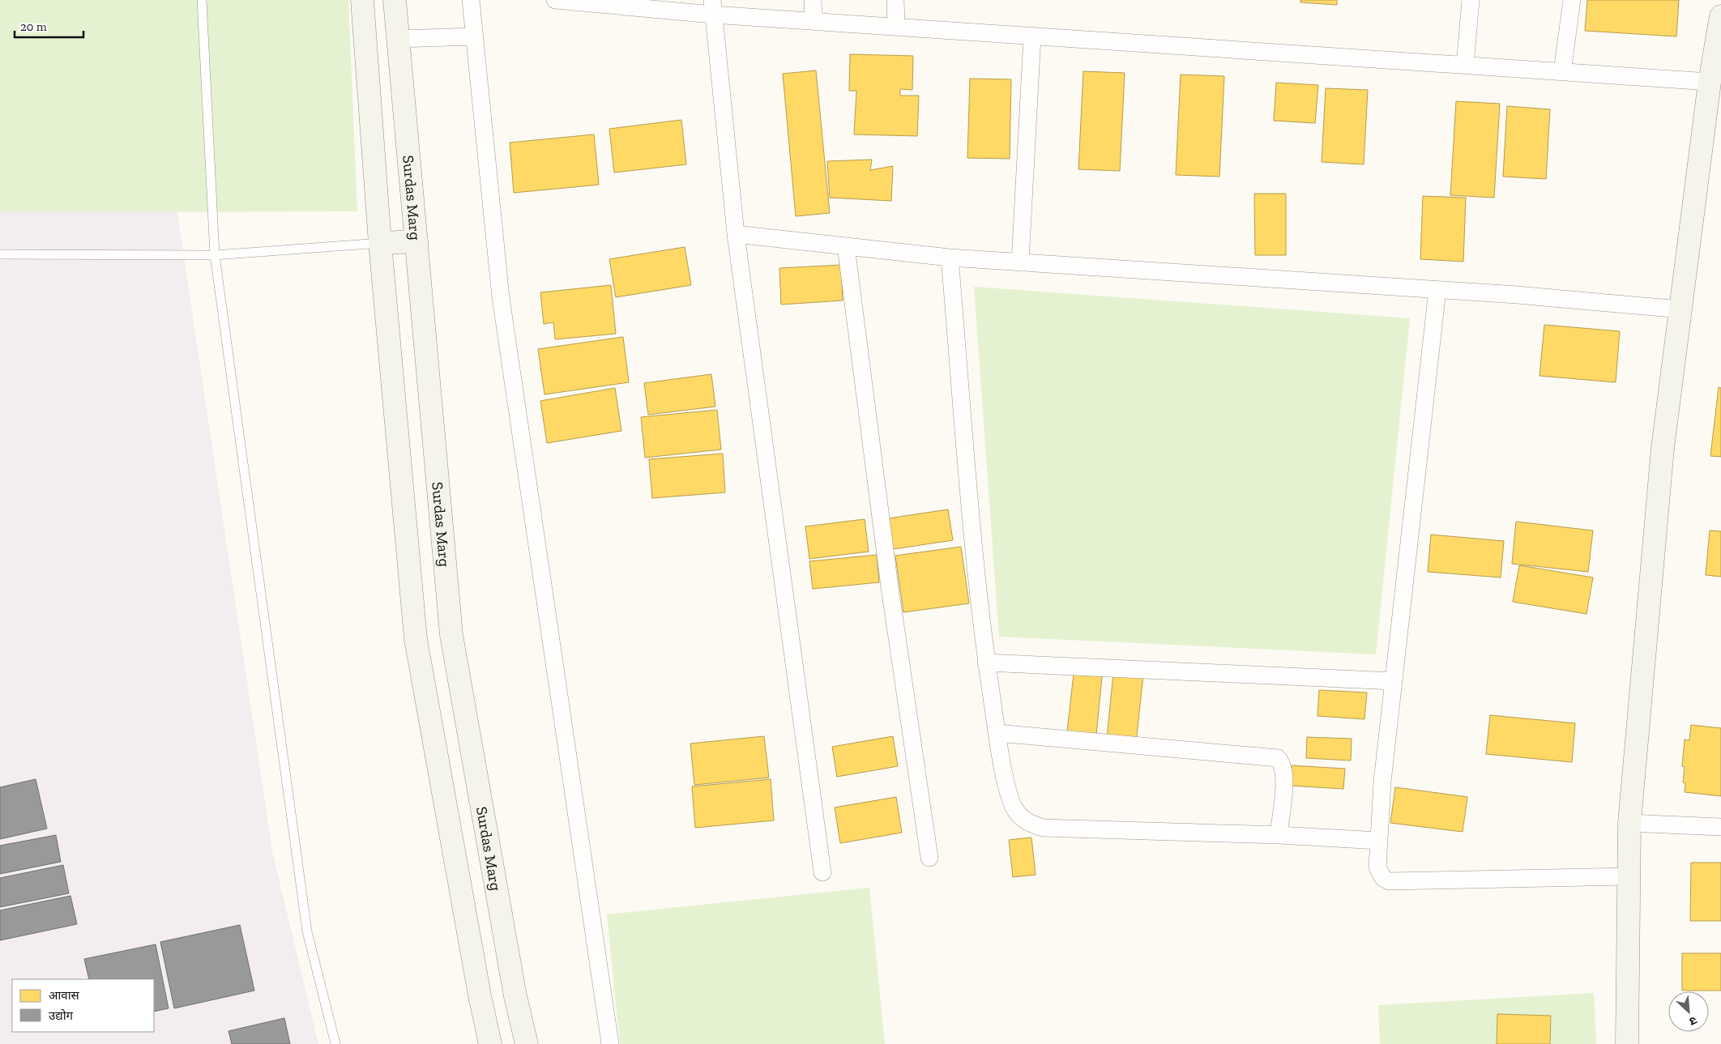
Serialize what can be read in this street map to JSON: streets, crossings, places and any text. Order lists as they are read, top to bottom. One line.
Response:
{"streets":{"main road":["Surdas Marg"]},"legend":["आवास","उद्योग"],"scale_bar":"20 m","north":"bottom right"}
